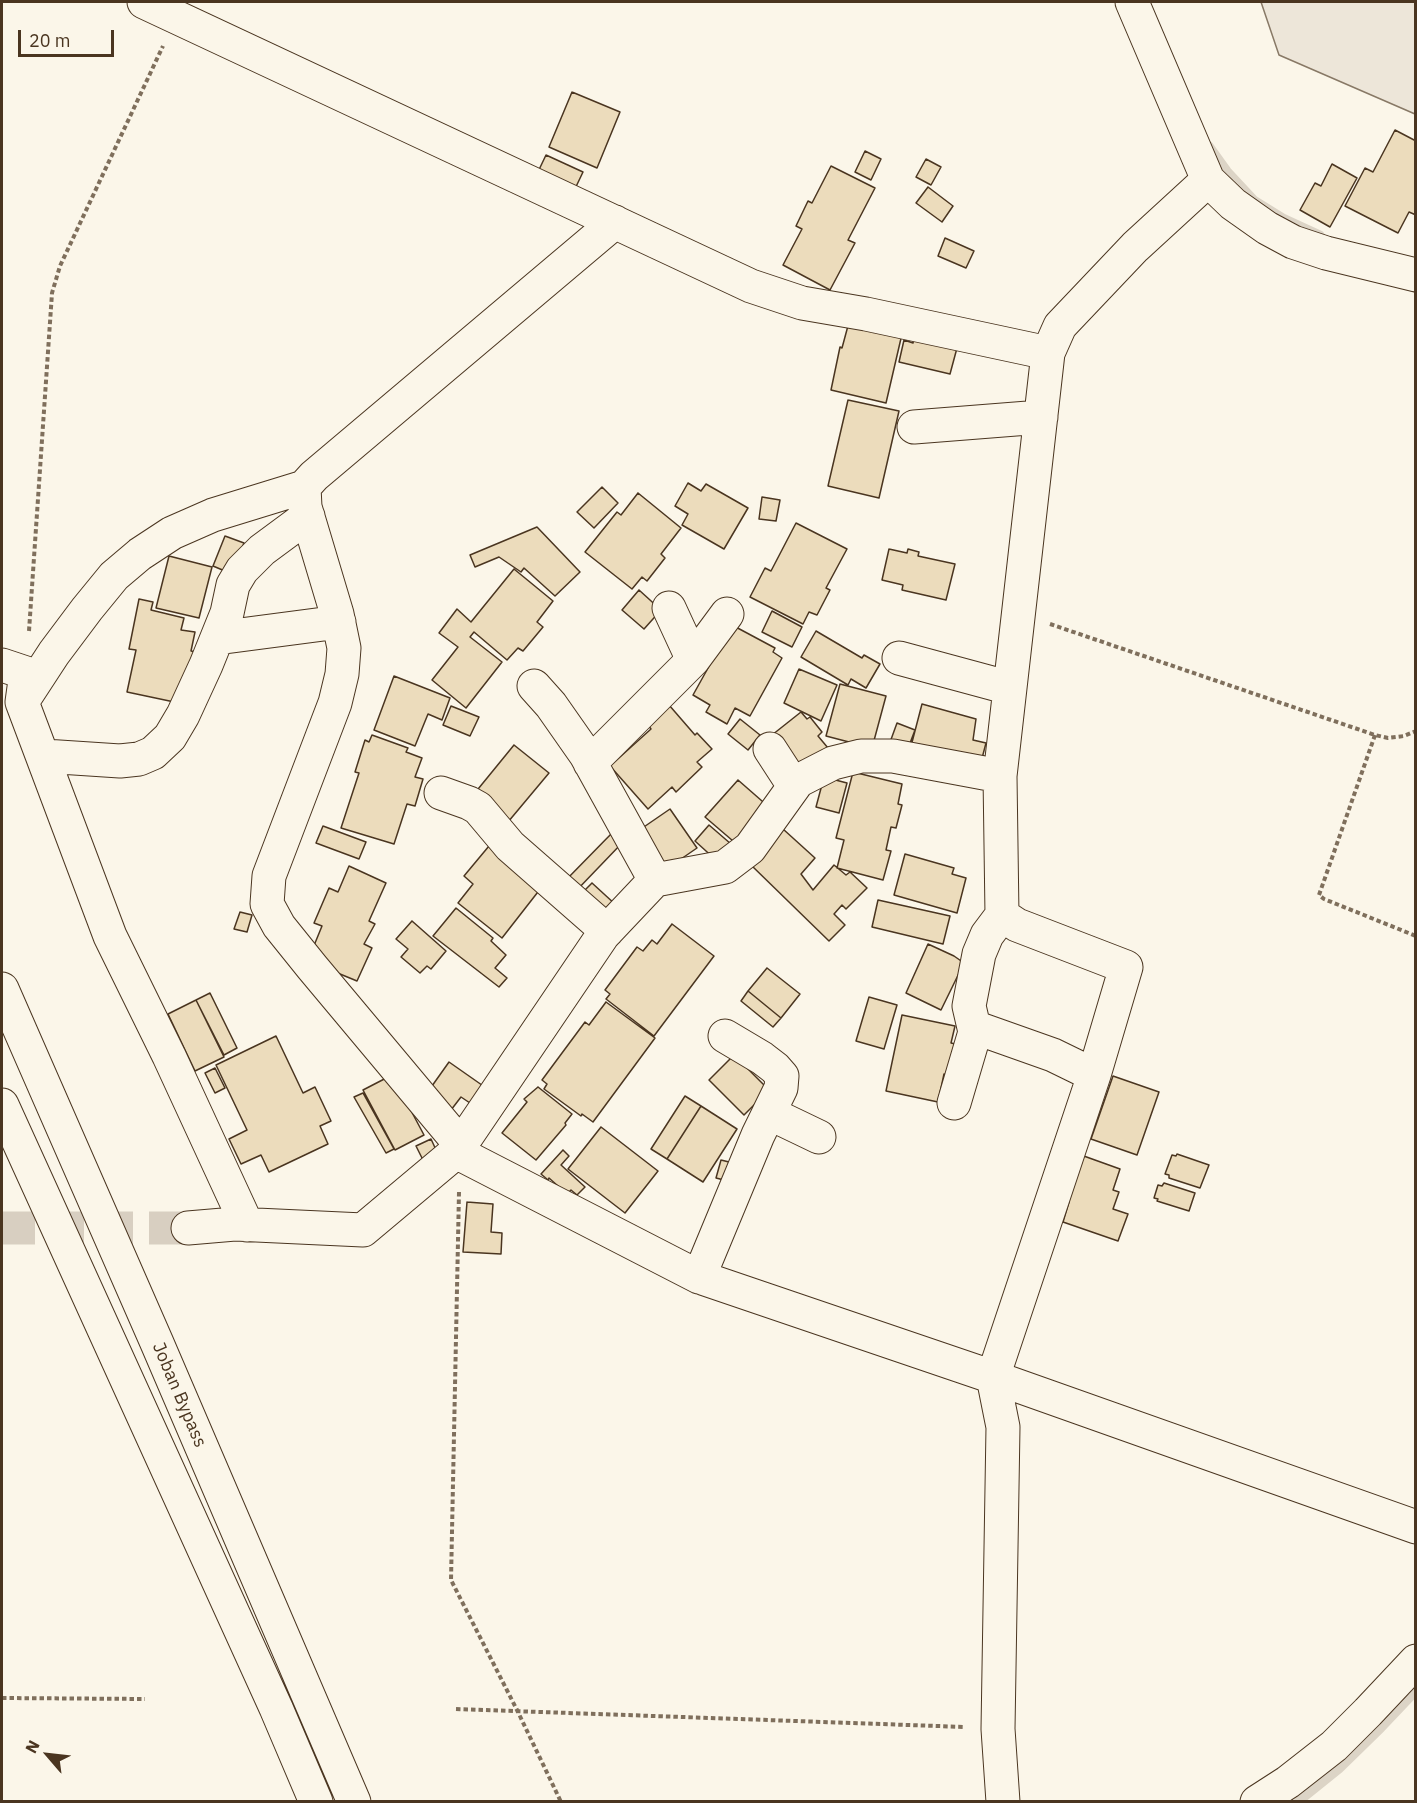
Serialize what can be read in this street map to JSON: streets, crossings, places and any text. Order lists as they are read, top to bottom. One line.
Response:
{"streets":{"main road":["Joban Bypass"]},"scale_bar":"20 m","north":"top left"}
